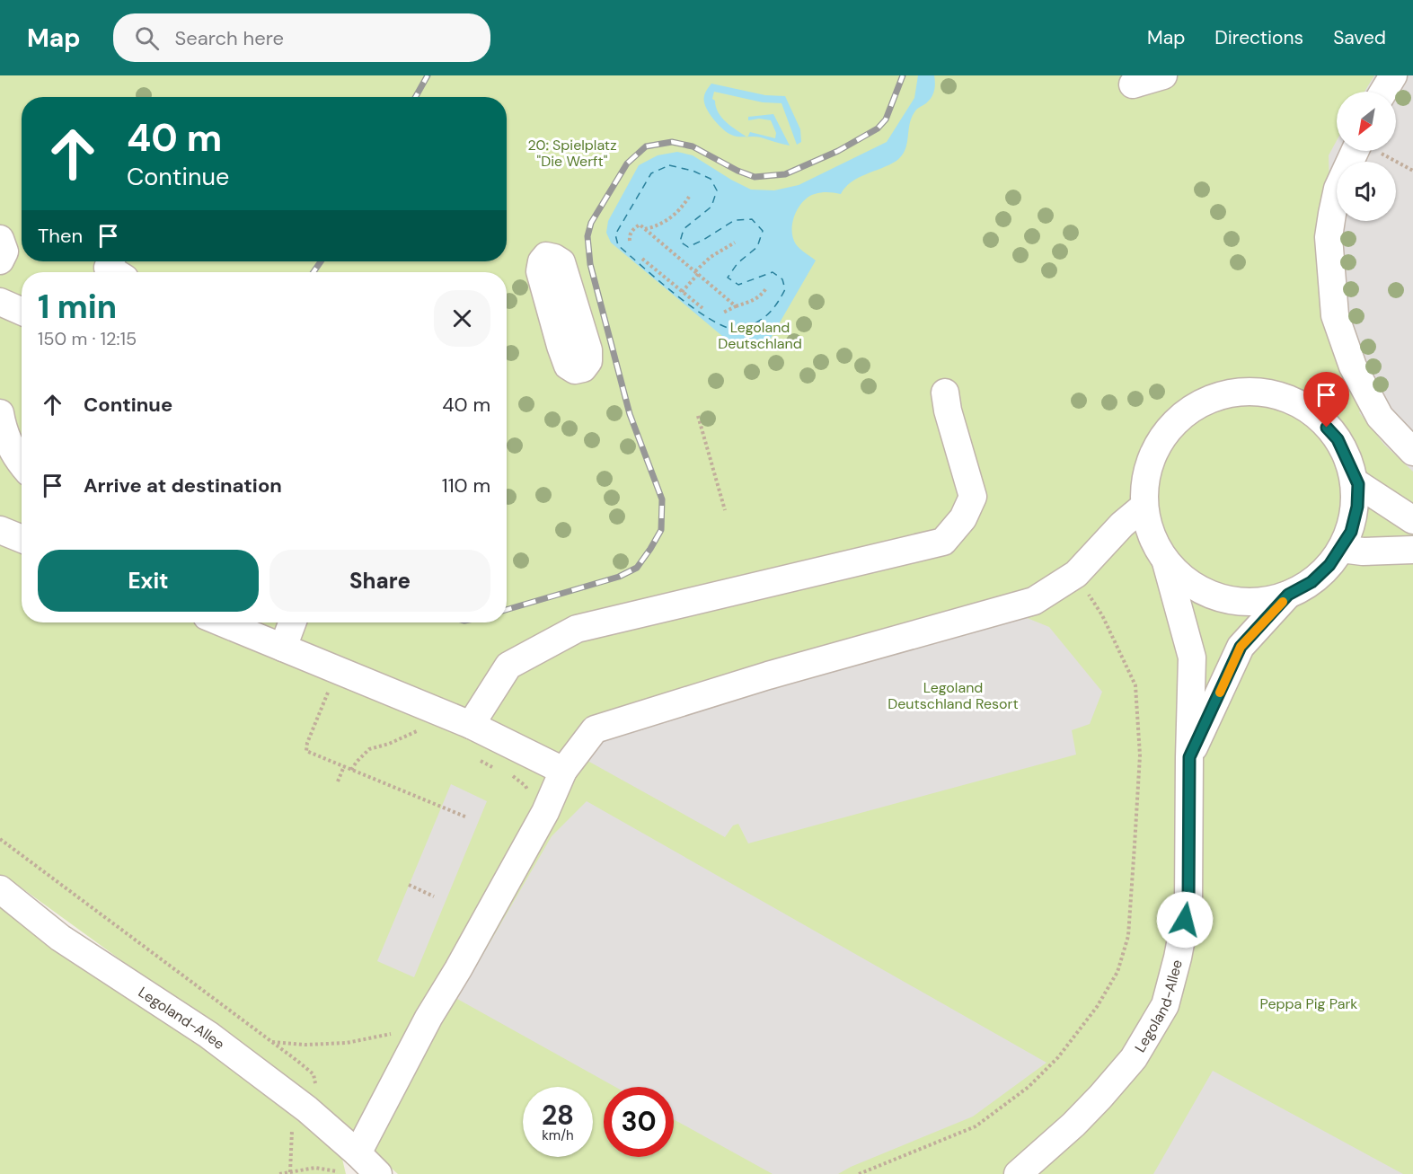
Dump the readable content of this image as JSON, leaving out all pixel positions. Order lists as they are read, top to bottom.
{
  "streets": {
    "street": ["Legoland-Allee"]
  },
  "parks": [
    "20: Spielplatz \"Die Werft\"",
    "Legoland Deutschland",
    "Legoland Deutschland Resort",
    "Peppa Pig Park"
  ],
  "north": "bottom left",
  "page": {
    "header": "Map",
    "search": "Search here",
    "nav": ["Map", "Directions", "Saved"],
    "turn": ["40 m", "Continue"],
    "then": "Then",
    "heading": ["1 min", "150 m · 12:15"],
    "list": [
      {
        "name": "Continue",
        "value": "40 m"
      },
      {
        "name": "Arrive at destination",
        "value": "110 m"
      }
    ],
    "buttons": ["Exit", "Share"],
    "speed": "28 km/h",
    "limit": "30"
  }
}
